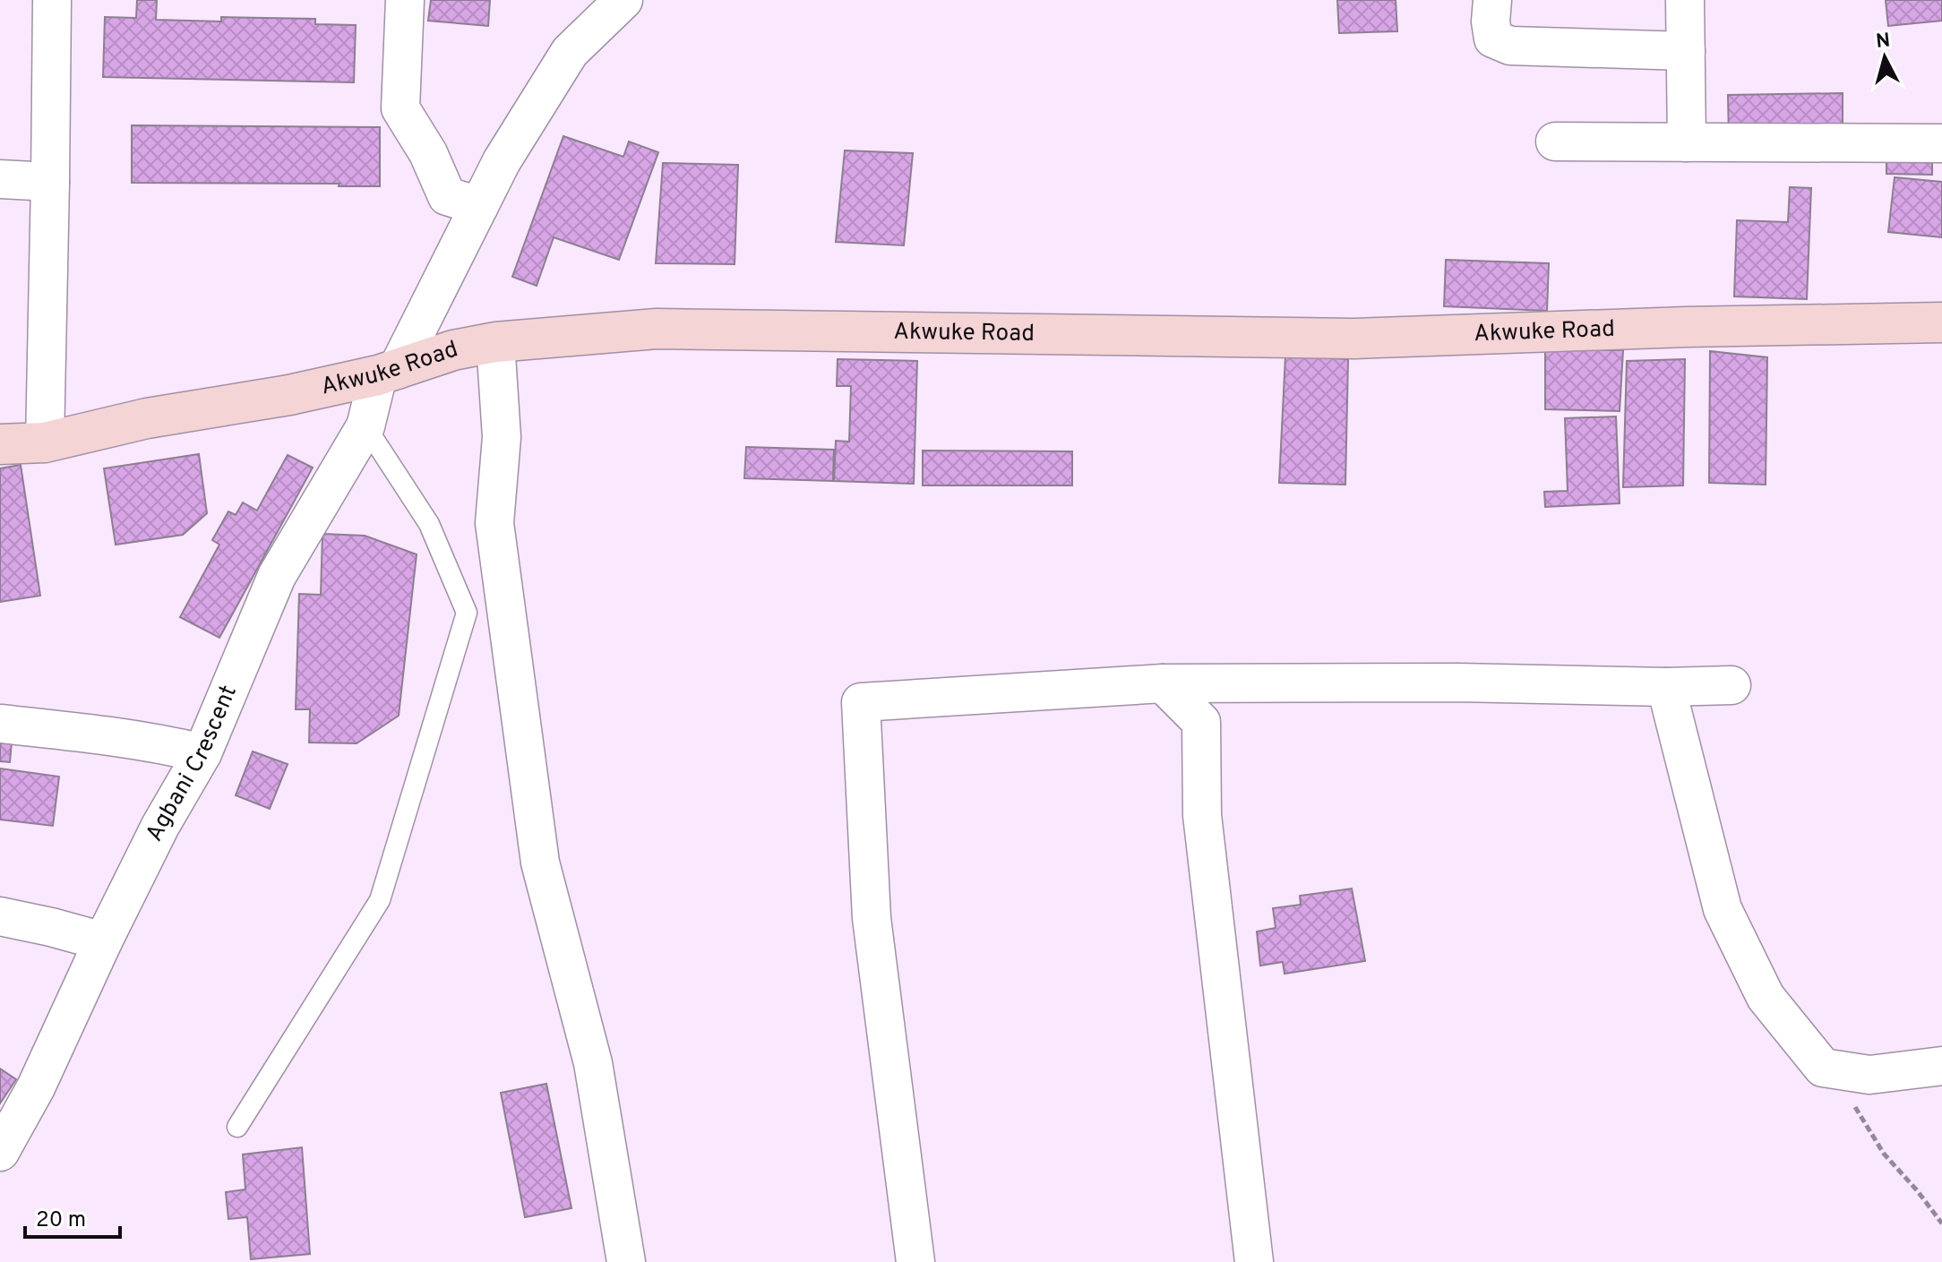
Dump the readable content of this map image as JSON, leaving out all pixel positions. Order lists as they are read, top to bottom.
{
  "streets": {
    "main road": ["Akwuke Road"],
    "street": ["Agbani Crescent"]
  },
  "crossings": [
    ["Akwuke Road", "Agbani Crescent"]
  ],
  "scale_bar": "20 m",
  "north": "top"
}
